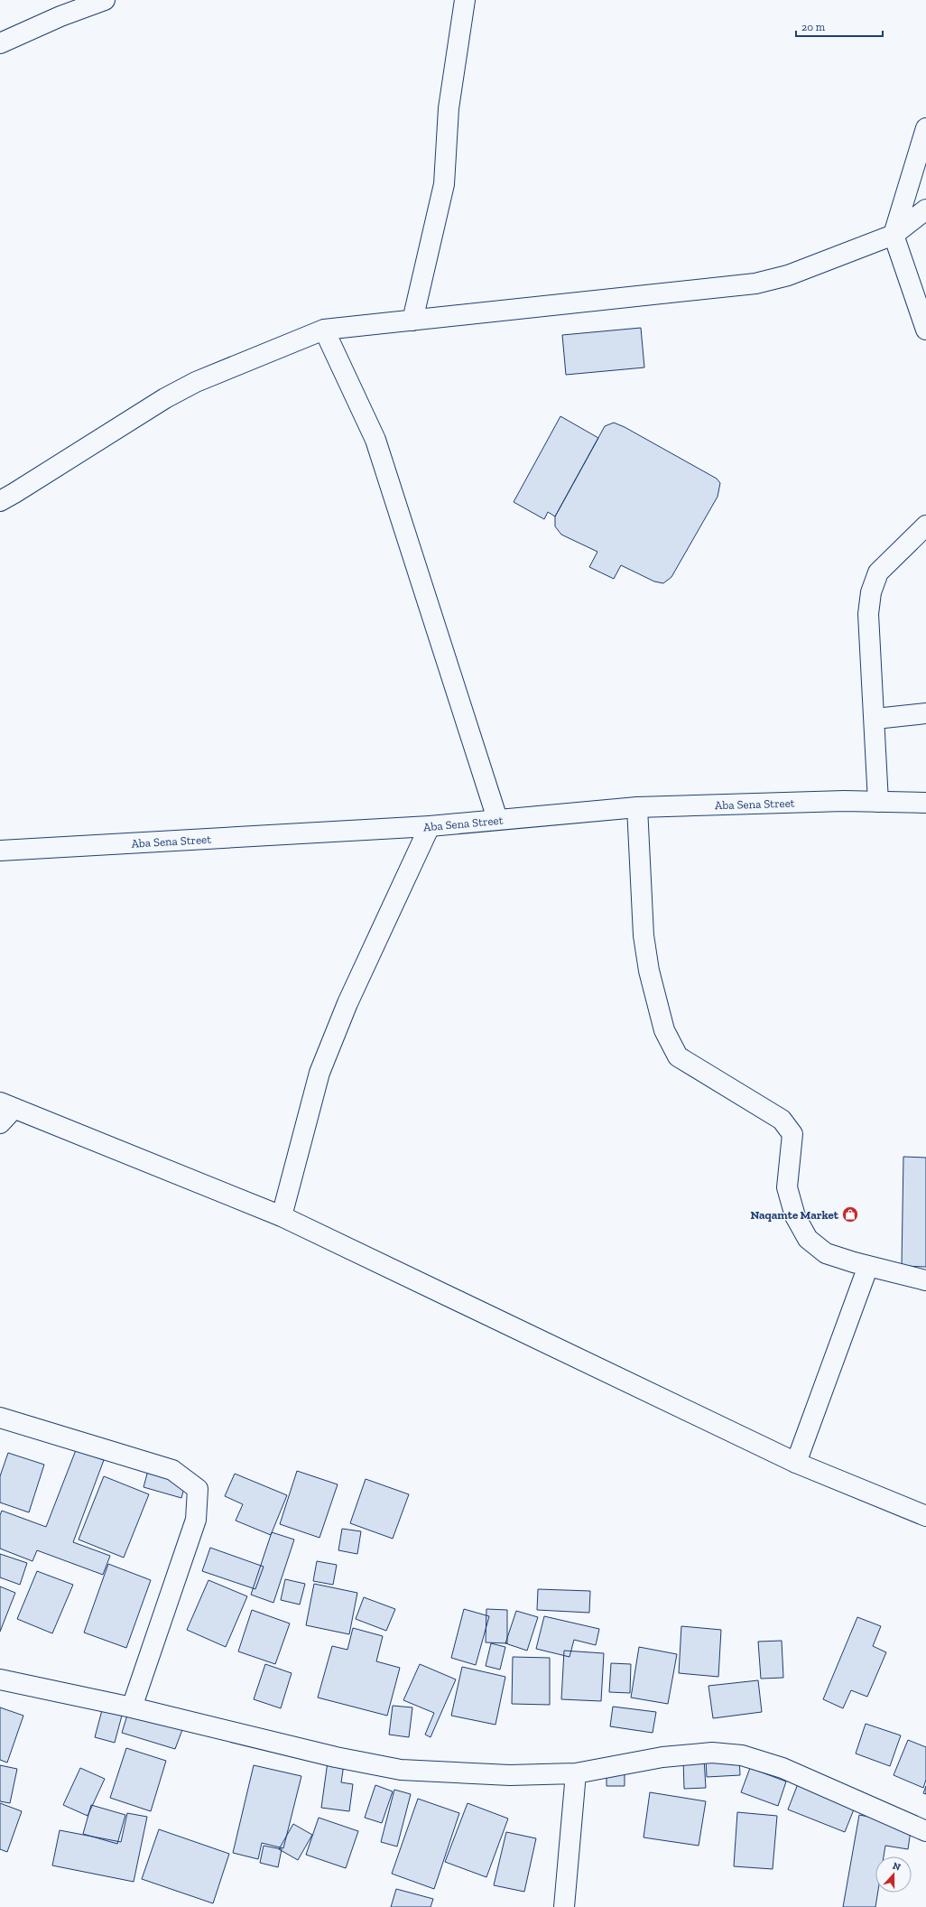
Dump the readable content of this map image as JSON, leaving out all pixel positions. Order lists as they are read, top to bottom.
{
  "streets": {
    "street": ["Aba Sena Street"]
  },
  "places": {
    "shop": ["Naqamte Market"]
  },
  "scale_bar": "20 m",
  "north": "top"
}
